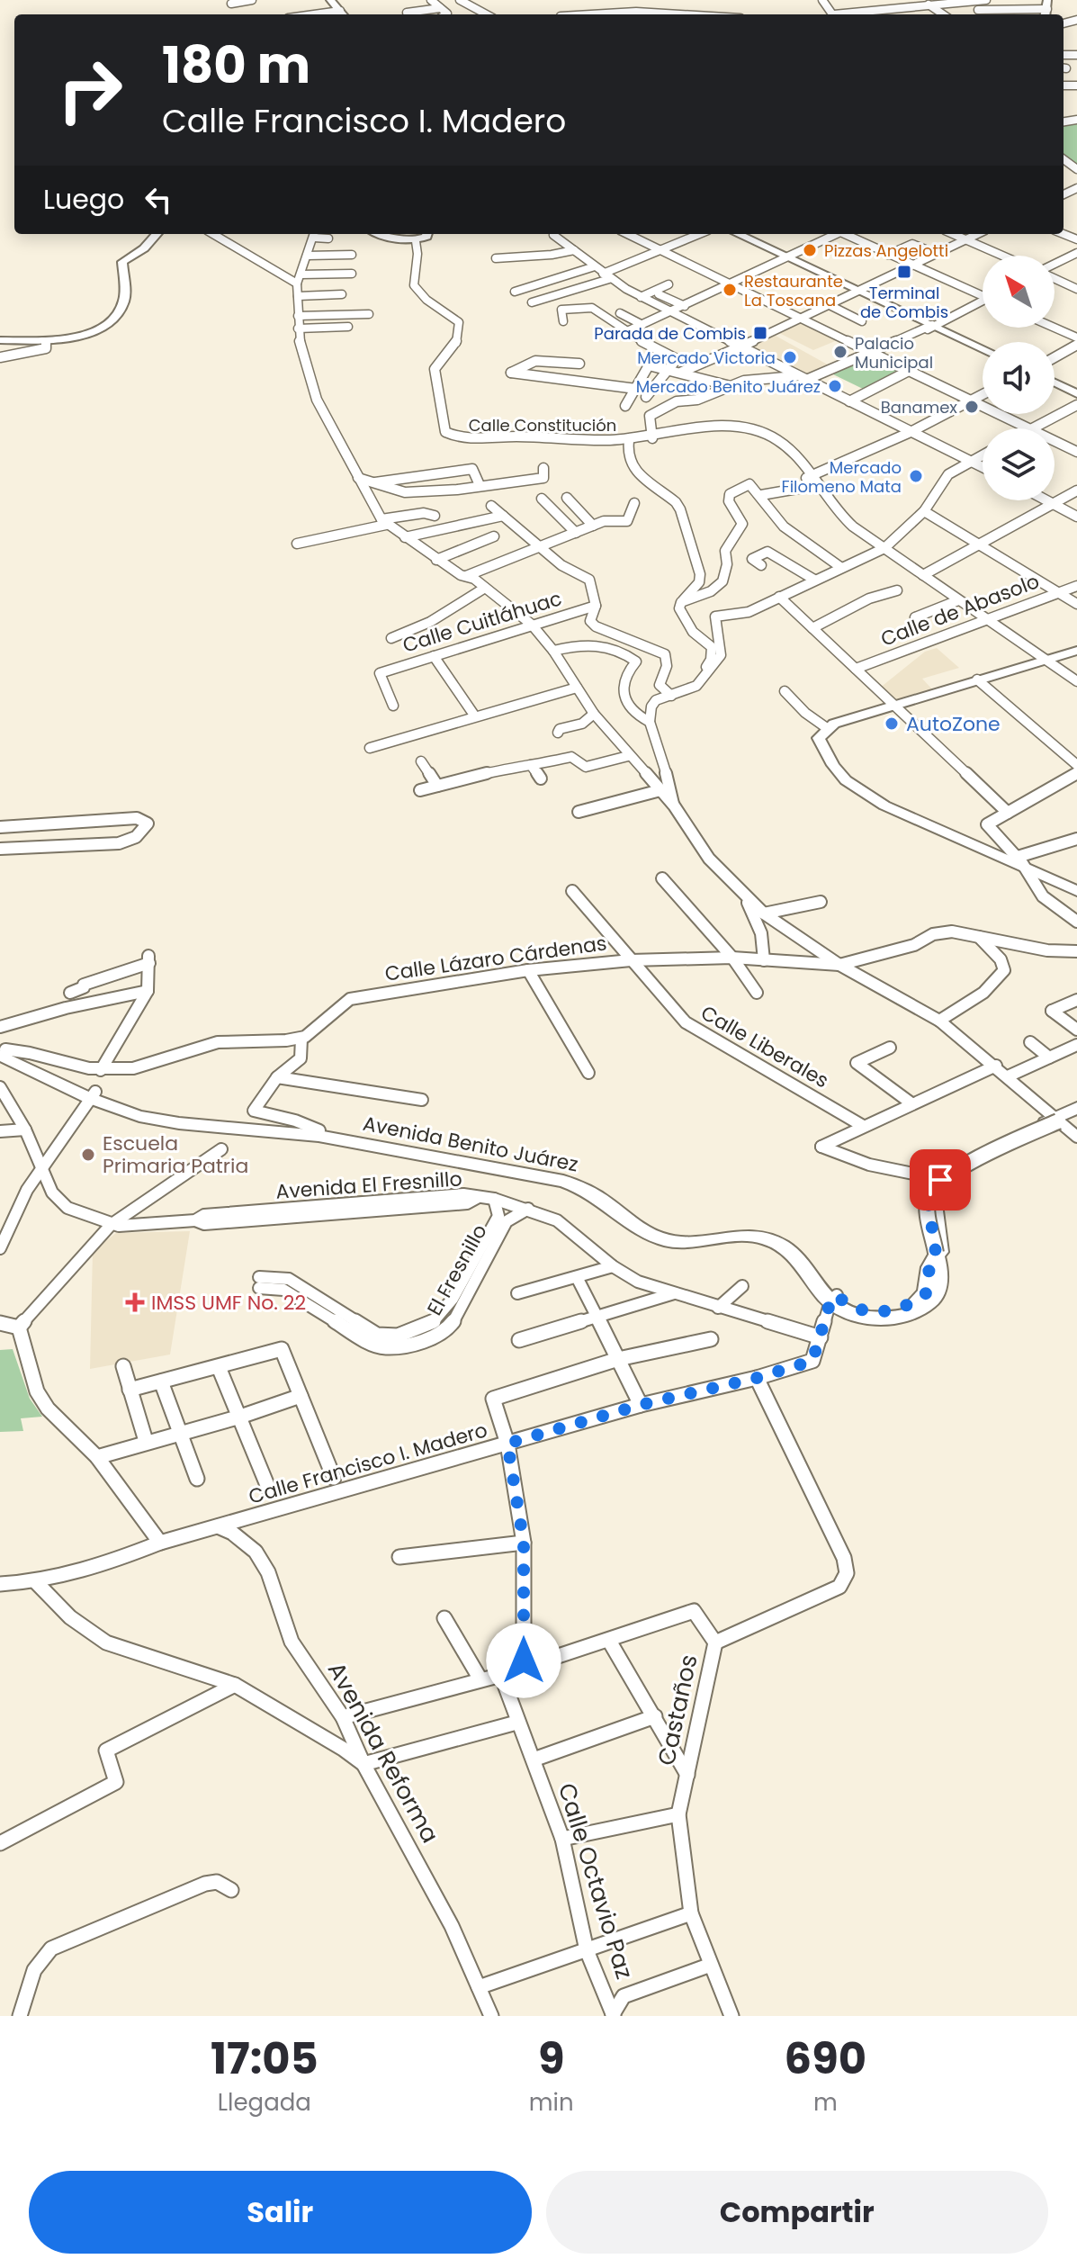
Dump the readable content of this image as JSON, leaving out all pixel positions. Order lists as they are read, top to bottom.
{
  "streets": {
    "main road": ["Avenida Benito Juárez"],
    "street": [
      "Calle Constitución",
      "Calle de Abasolo",
      "Calle Cuitláhuac",
      "Calle Lázaro Cárdenas",
      "Calle Liberales",
      "Avenida El Fresnillo",
      "El Fresnillo",
      "Calle Francisco I. Madero",
      "Castaños",
      "Avenida Reforma",
      "Calle Octavio Paz"
    ]
  },
  "crossings": [
    ["Calle Lázaro Cárdenas", "Calle Liberales"],
    ["Avenida Benito Juárez", "Calle Francisco I. Madero"],
    ["Avenida El Fresnillo", "El Fresnillo"],
    ["Avenida El Fresnillo", "Calle Francisco I. Madero"],
    ["Calle Francisco I. Madero", "Castaños"],
    ["Calle Francisco I. Madero", "Avenida Reforma"]
  ],
  "places": {
    "other": [
      "Pizzas Angelotti",
      "Restaurante La Toscana",
      "Palacio Municipal",
      "Mercado Victoria",
      "Mercado Benito Juárez",
      "Banamex",
      "Mercado Filomeno Mata",
      "AutoZone",
      "Escuela Primaria Patria"
    ],
    "transit": ["Terminal de Combis", "Parada de Combis"],
    "health": ["IMSS UMF No. 22"]
  },
  "north": "top left",
  "page": {
    "turn": ["180 m", "Calle Francisco I. Madero"],
    "then": "Luego",
    "eta": [
      "17:05",
      "Llegada",
      "9",
      "min",
      "690",
      "m"
    ],
    "buttons": ["Salir", "Compartir"]
  }
}
